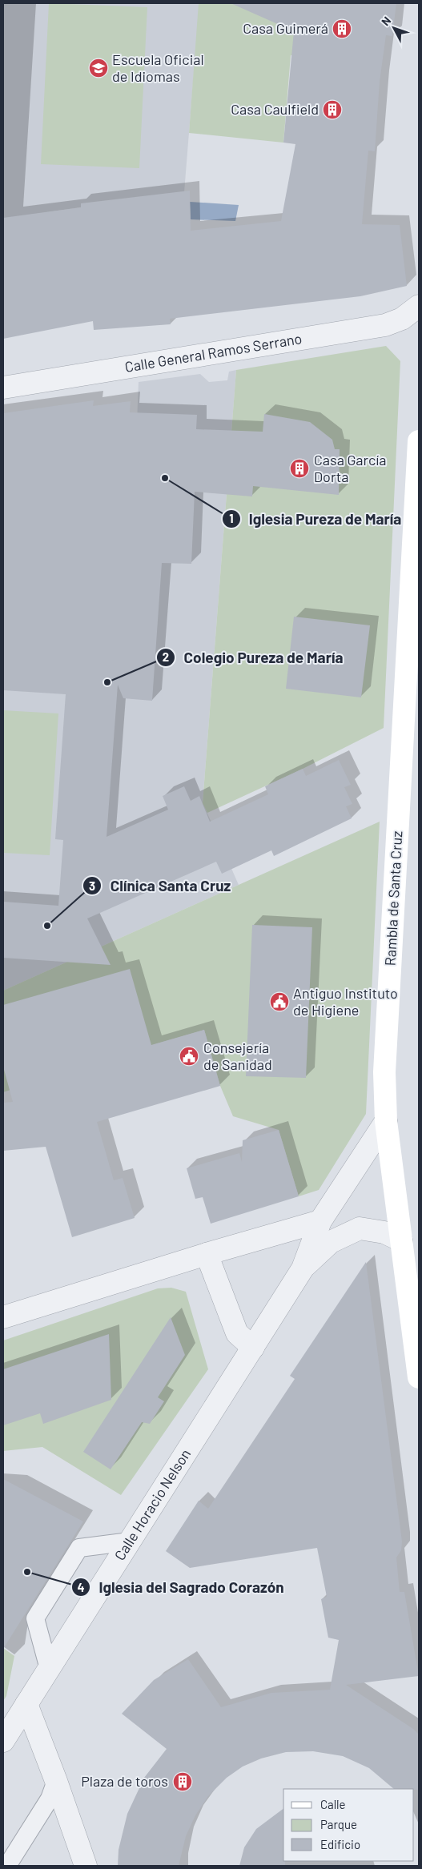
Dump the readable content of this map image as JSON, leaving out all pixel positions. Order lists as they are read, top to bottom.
{
  "streets": {
    "main road": ["Rambla de Santa Cruz"],
    "street": ["Calle General Ramos Serrano", "Calle Horacio Nelson"]
  },
  "places": {
    "building": [
      "Casa Guimerá",
      "Casa Caulfield",
      "Casa García Dorta",
      "Plaza de toros"
    ],
    "school or university": ["Escuela Oficial de Idiomas"],
    "other": [
      "Iglesia Pureza de María",
      "Colegio Pureza de María",
      "Clínica Santa Cruz",
      "Iglesia del Sagrado Corazón"
    ],
    "public building": ["Antiguo Instituto de Higiene", "Consejería de Sanidad"]
  },
  "legend": ["Calle", "Parque", "Edificio"],
  "north": "top left"
}
